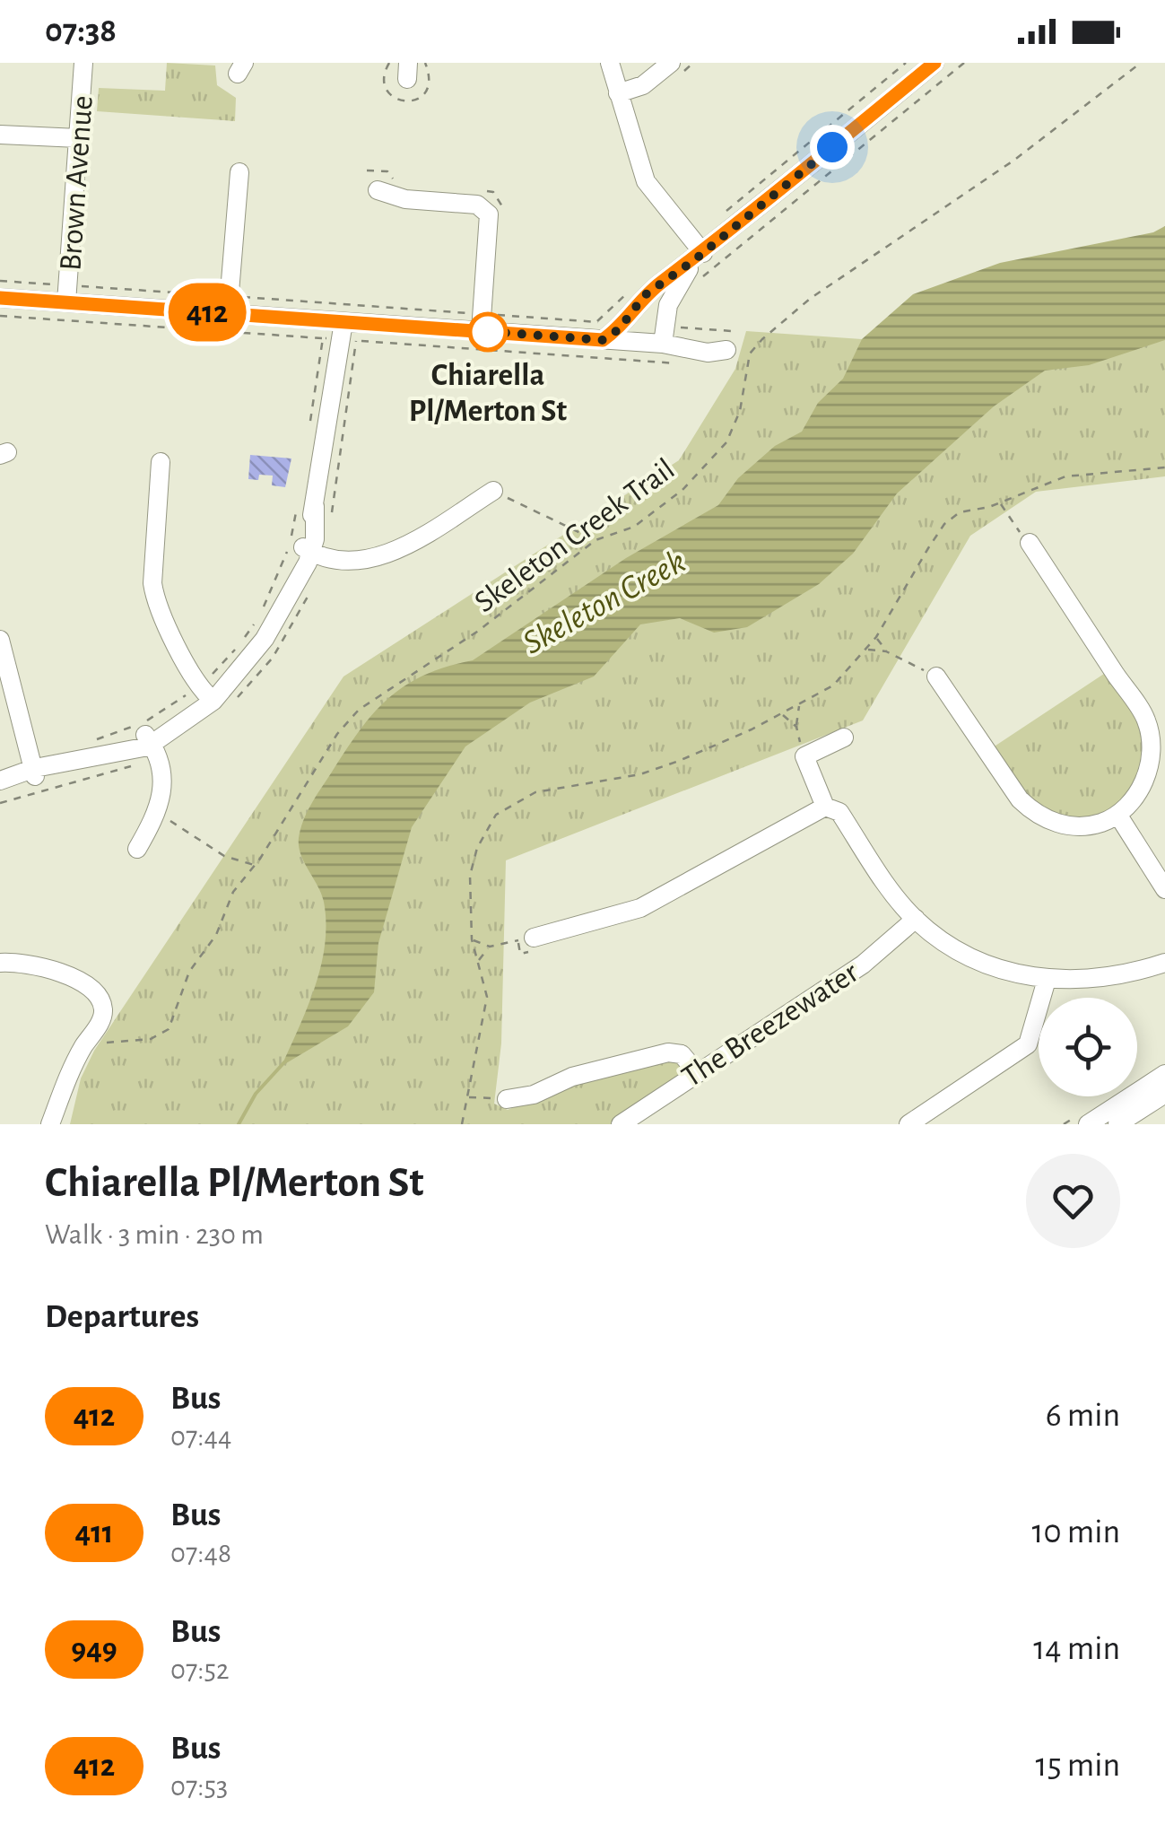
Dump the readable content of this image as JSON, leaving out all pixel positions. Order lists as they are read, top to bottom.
{
  "streets": {
    "street": ["Brown Avenue", "The Breezewater"],
    "path": ["Skeleton Creek Trail"]
  },
  "water": ["Skeleton Creek"],
  "places": ["Chiarella Pl/Merton St"],
  "lines": ["bus line 412"],
  "page": {
    "status": "07:38",
    "on_map": "412",
    "heading": [
      ["Chiarella Pl/Merton St", "Walk · 3 min · 230 m"],
      "Departures"
    ],
    "list": [
      {
        "mark": "412",
        "name": "Bus",
        "note": "07:44",
        "value": "6 min"
      },
      {
        "mark": "411",
        "name": "Bus",
        "note": "07:48",
        "value": "10 min"
      },
      {
        "mark": "949",
        "name": "Bus",
        "note": "07:52",
        "value": "14 min"
      },
      {
        "mark": "412",
        "name": "Bus",
        "note": "07:53",
        "value": "15 min"
      }
    ]
  }
}
